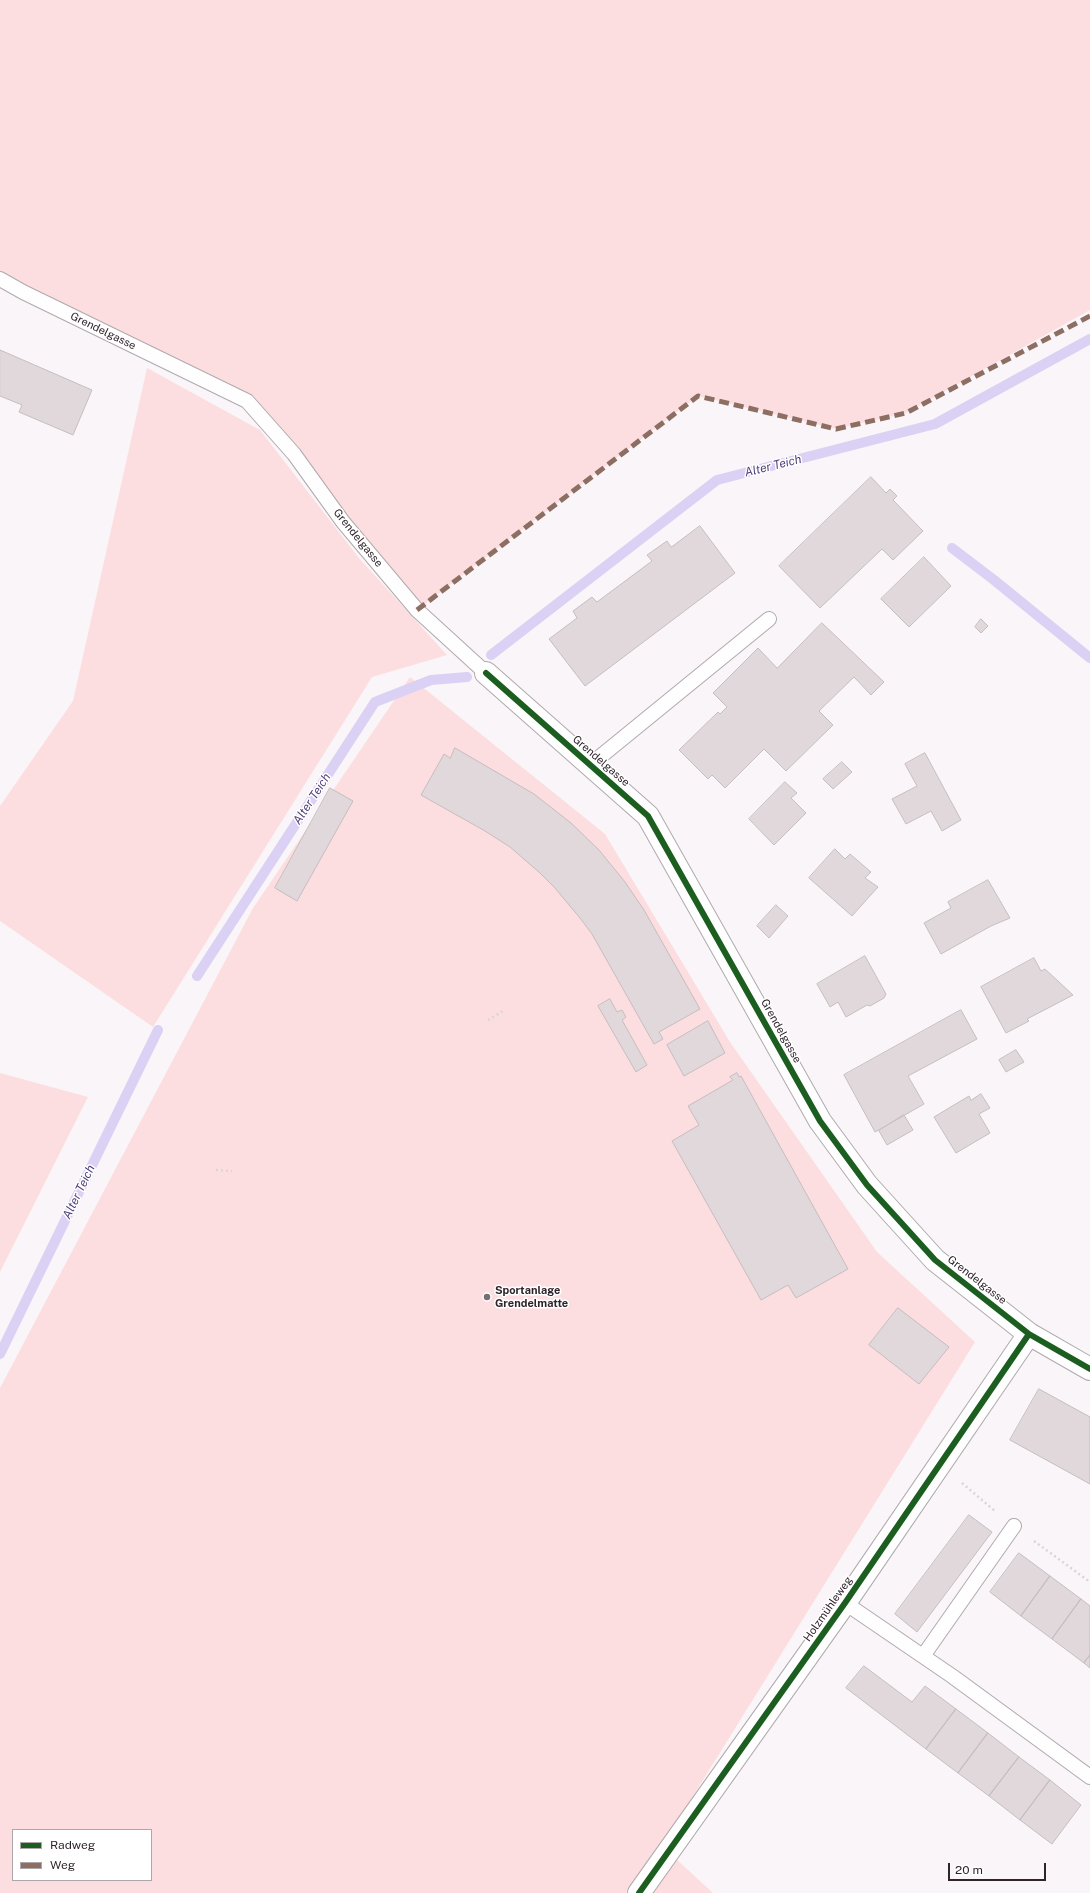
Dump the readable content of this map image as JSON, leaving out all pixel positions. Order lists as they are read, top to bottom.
{
  "streets": {
    "street": ["Grendelgasse", "Holzmühleweg"]
  },
  "crossings": [
    ["Grendelgasse", "Holzmühleweg"]
  ],
  "water": ["Alter Teich"],
  "places": ["Sportanlage Grendelmatte"],
  "legend": ["Radweg", "Weg"],
  "scale_bar": "20 m"
}
